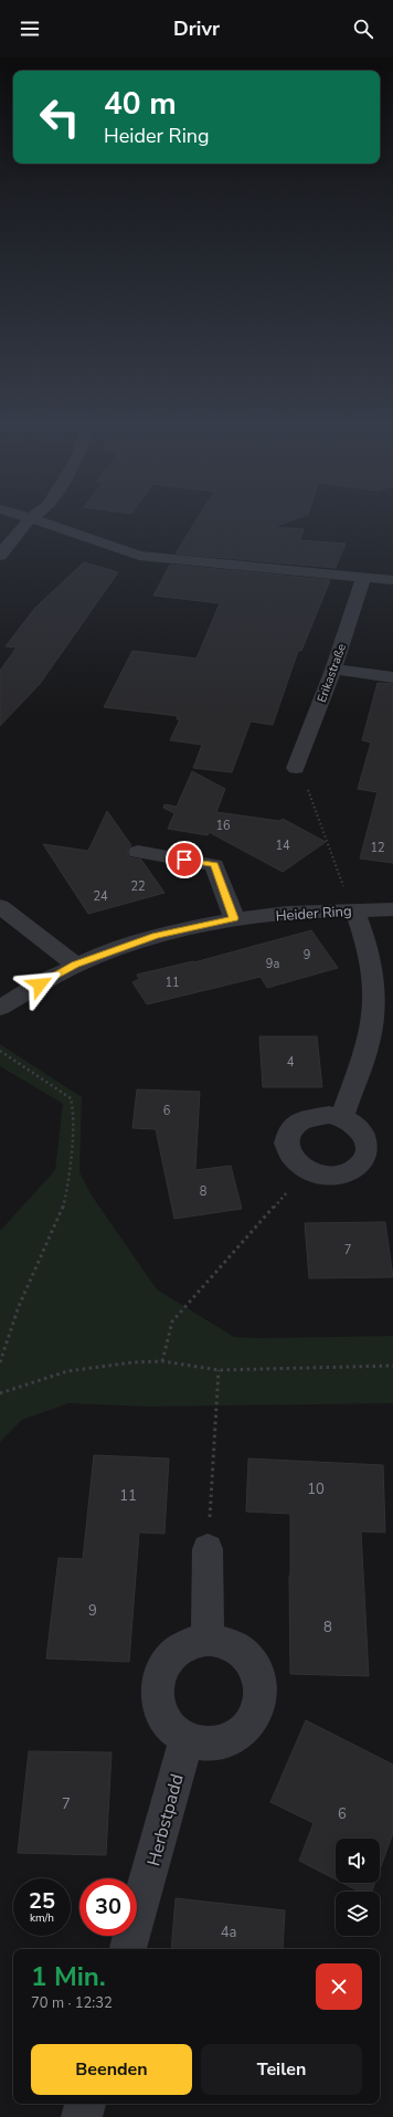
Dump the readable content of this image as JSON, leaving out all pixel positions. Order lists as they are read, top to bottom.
{
  "streets": {
    "street": ["Erikastraße", "Heider Ring", "Herbstpadd"]
  },
  "house_numbers": [
    "16",
    "14",
    "12",
    "22",
    "24",
    "9",
    "9a",
    "11",
    "4",
    "6",
    "8",
    "7",
    "10",
    "11",
    "9",
    "8",
    "7",
    "6",
    "4a"
  ],
  "page": {
    "header": "Drivr",
    "turn": ["40 m", "Heider Ring"],
    "speed": "25 km/h",
    "limit": "30",
    "heading": ["1 Min.", "70 m · 12:32"],
    "buttons": ["Beenden", "Teilen"]
  }
}
